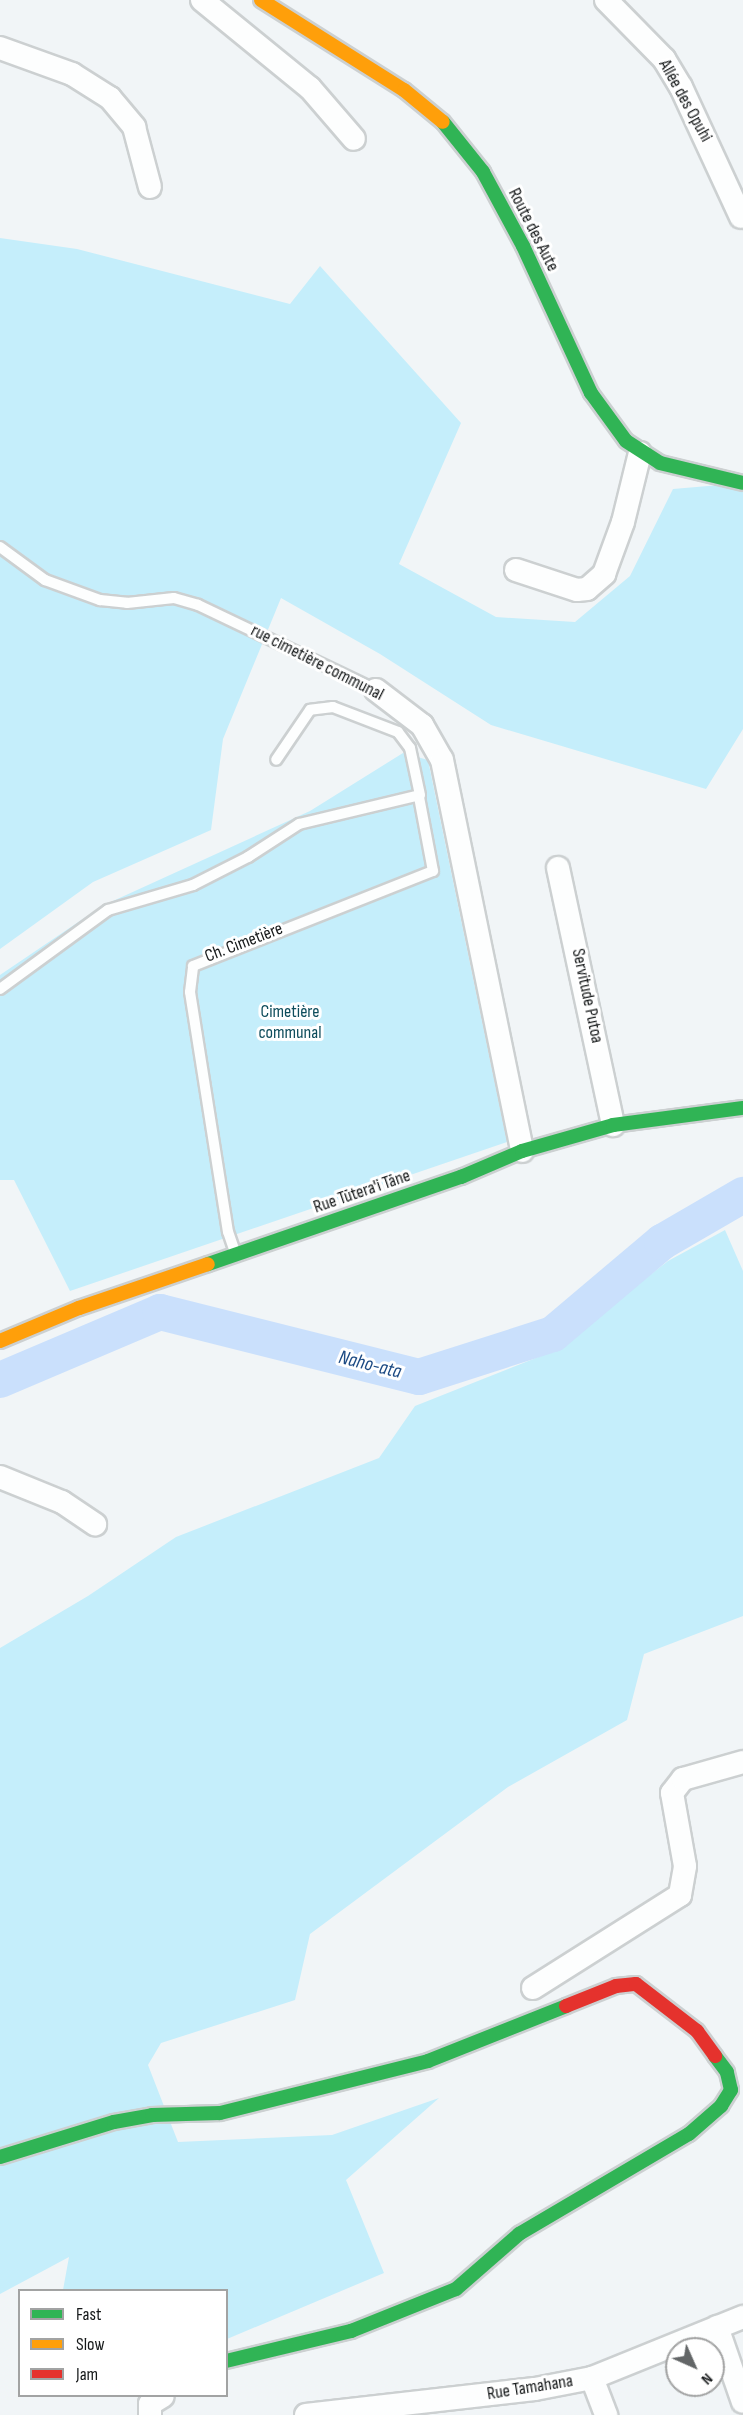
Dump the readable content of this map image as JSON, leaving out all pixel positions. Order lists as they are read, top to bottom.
{
  "streets": {
    "street": [
      "Allée des Opuhi",
      "Route des Aute",
      "rue cimetière communal",
      "Servitude Putoa",
      "Rue Tūtera'i Tāne",
      "Rue Tamahana"
    ],
    "lane": ["Ch. Cimetière"]
  },
  "crossings": [
    ["rue cimetière communal", "Rue Tūtera'i Tāne"],
    ["Ch. Cimetière", "Rue Tūtera'i Tāne"],
    ["Servitude Putoa", "Rue Tūtera'i Tāne"]
  ],
  "water": ["Naho-ata"],
  "parks": ["Cimetière communal"],
  "legend": ["Fast", "Slow", "Jam"],
  "north": "bottom right"
}
